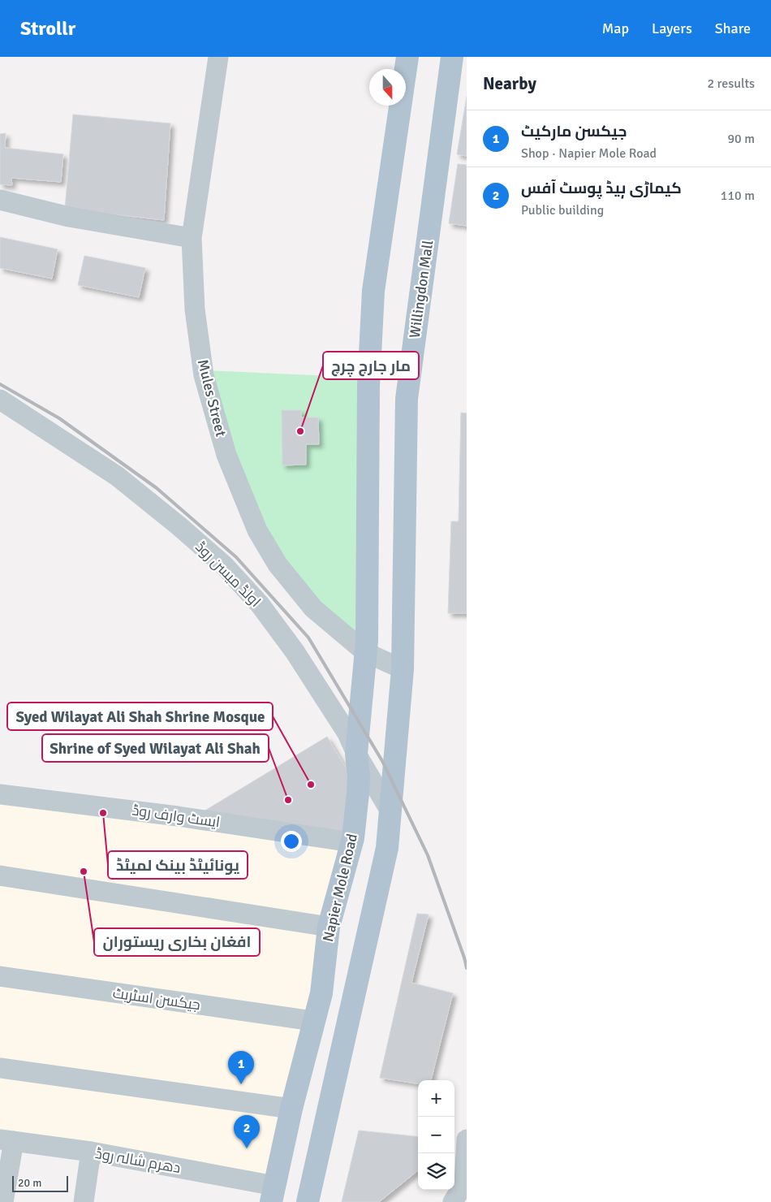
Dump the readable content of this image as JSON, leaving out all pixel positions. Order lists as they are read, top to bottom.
{
  "streets": {
    "main road": ["Willingdon Mall", "Napier Mole Road"],
    "street": [
      "Mules Street",
      "اولڈ میسن روڈ",
      "ایسٹ وارف روڈ",
      "جیکسن اسٹریٹ",
      "دھرم شالہ روڈ"
    ]
  },
  "crossings": [
    ["Willingdon Mall", "Mules Street"],
    ["Mules Street", "Napier Mole Road"],
    ["اولڈ میسن روڈ", "Napier Mole Road"],
    ["ایسٹ وارف روڈ", "Napier Mole Road"],
    ["Napier Mole Road", "جیکسن اسٹریٹ"],
    ["Napier Mole Road", "دھرم شالہ روڈ"]
  ],
  "places": [
    "مار جارج چرچ",
    "Syed Wilayat Ali Shah Shrine Mosque",
    "Shrine of Syed Wilayat Ali Shah",
    "یونائیٹڈ بینک لمیٹڈ",
    "افغان بخاری ریستوران"
  ],
  "scale_bar": "20 m",
  "north": "bottom",
  "page": {
    "header": "Strollr",
    "nav": ["Map", "Layers", "Share"],
    "heading": ["Nearby", "2 results"],
    "list": [
      {
        "mark": "1",
        "name": "جیکسن مارکیٹ",
        "note": "Shop · Napier Mole Road",
        "value": "90 m"
      },
      {
        "mark": "2",
        "name": "کیماڑی ہیڈ پوسٹ آفس",
        "note": "Public building",
        "value": "110 m"
      }
    ],
    "pins": ["1", "2"],
    "map_buttons": ["+", "−"],
    "scale": "20 m"
  }
}
